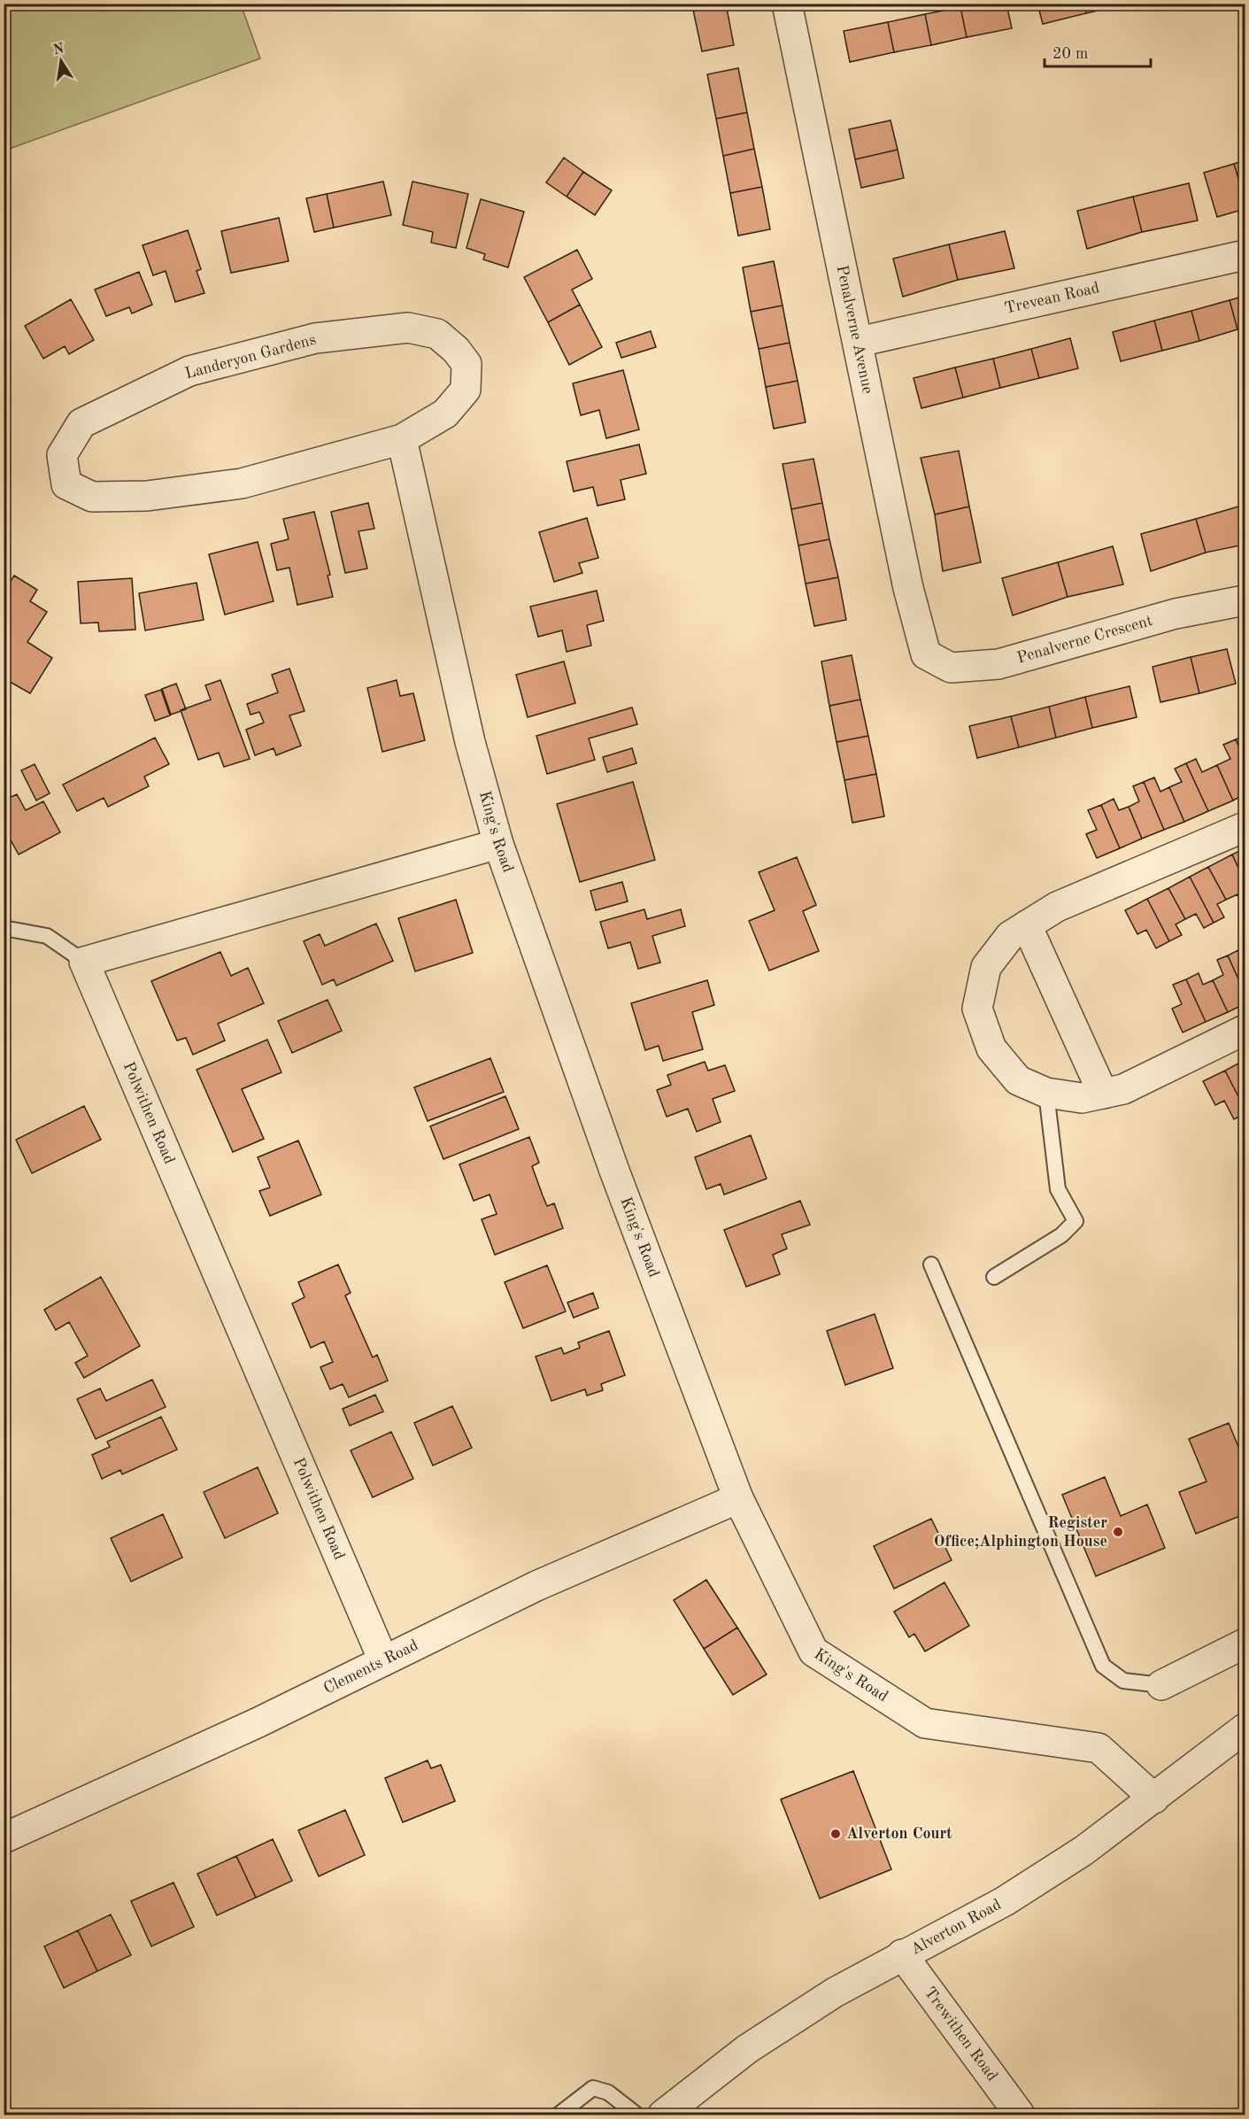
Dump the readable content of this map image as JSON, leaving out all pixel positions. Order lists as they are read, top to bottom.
{
  "streets": {
    "street": [
      "Trevean Road",
      "Penalverne Avenue",
      "Landeryon Gardens",
      "Penalverne Crescent",
      "King's Road",
      "Polwithen Road",
      "Clements Road",
      "Alverton Road",
      "Trewithen Road"
    ]
  },
  "crossings": [
    ["Trevean Road", "Penalverne Avenue"],
    ["Penalverne Avenue", "Penalverne Crescent"],
    ["Landeryon Gardens", "King's Road"],
    ["King's Road", "Clements Road"],
    ["King's Road", "Alverton Road"],
    ["Polwithen Road", "Clements Road"],
    ["Alverton Road", "Trewithen Road"]
  ],
  "places": ["Register Office;Alphington House", "Alverton Court"],
  "scale_bar": "20 m",
  "north": "top"
}
